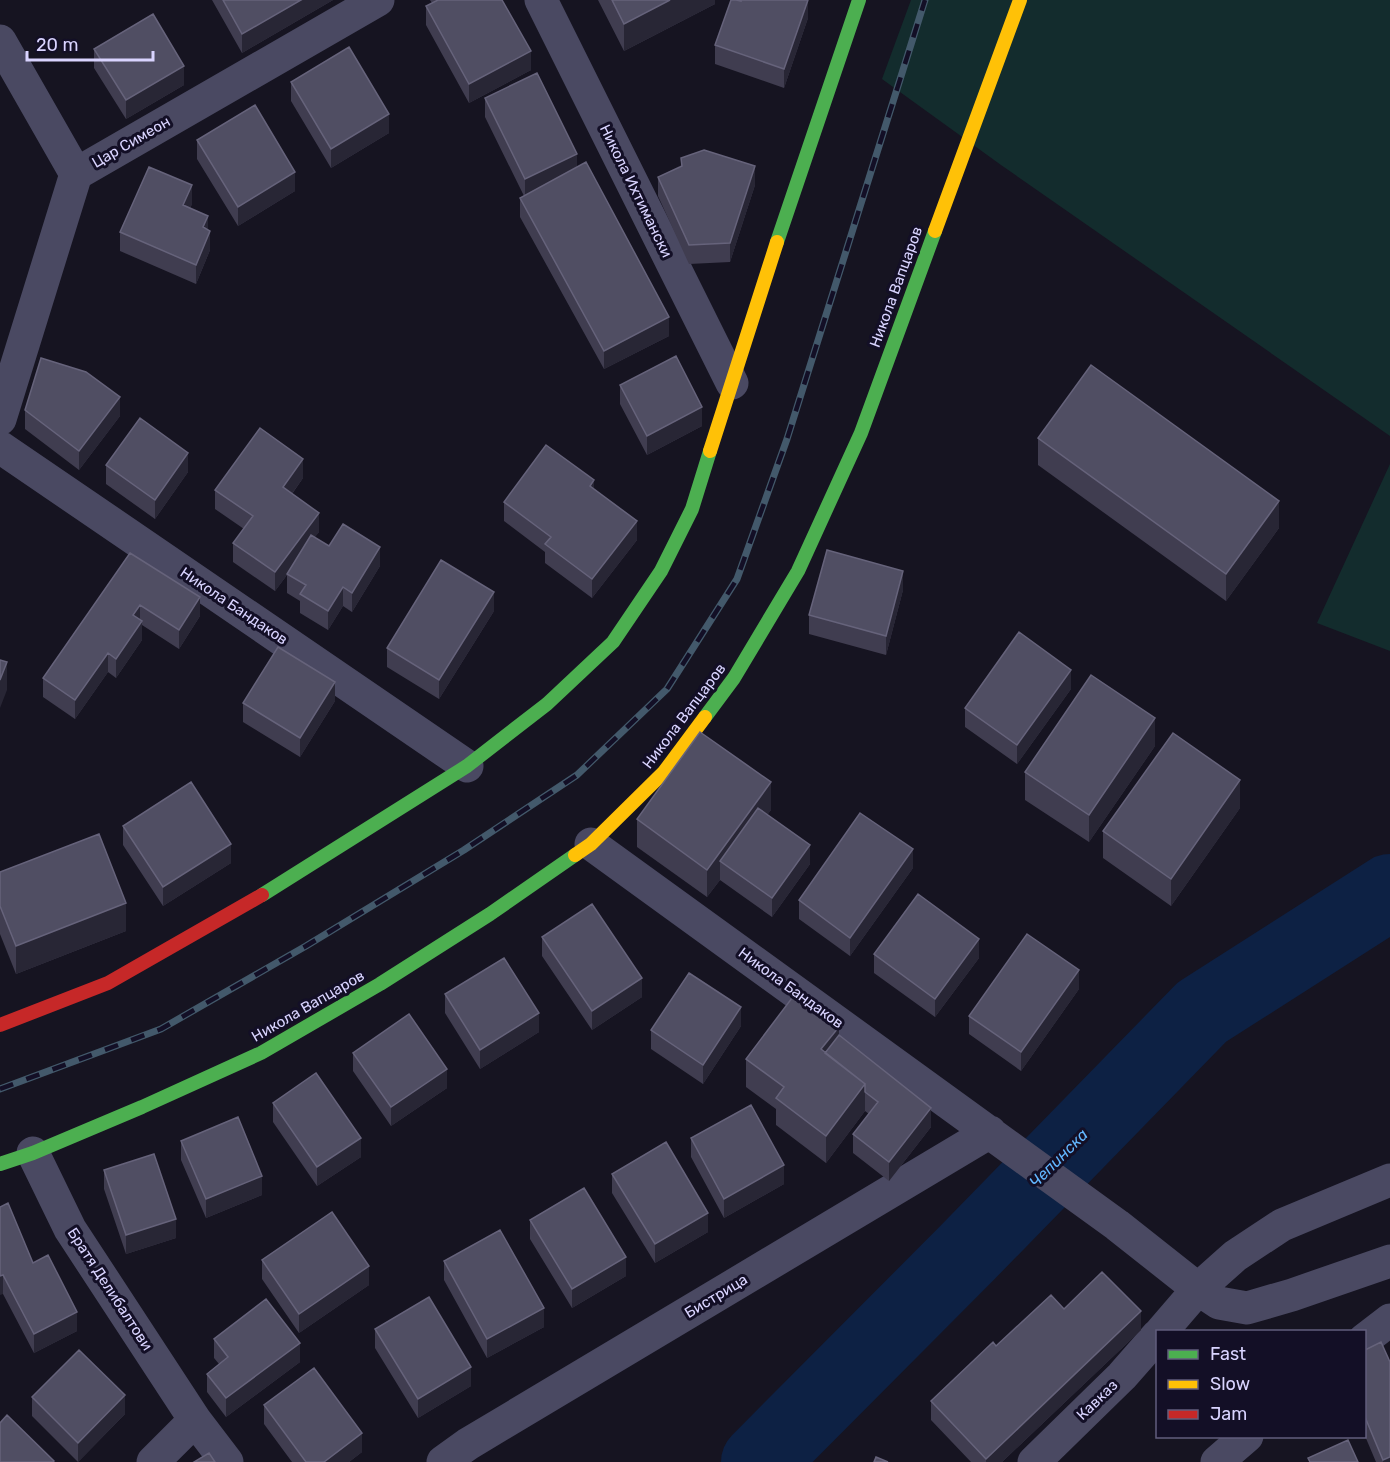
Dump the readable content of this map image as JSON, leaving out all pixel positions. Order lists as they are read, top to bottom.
{
  "streets": {
    "street": [
      "Цар Симеон",
      "Никола Ихтимански",
      "Никола Вапцаров",
      "Никола Бандаков",
      "Братя Делибалтови",
      "Бистрица",
      "Кавказ"
    ]
  },
  "crossings": [
    ["Никола Вапцаров", "Никола Бандаков"],
    ["Никола Вапцаров", "Братя Делибалтови"],
    ["Никола Бандаков", "Бистрица"]
  ],
  "water": ["Чепинска"],
  "legend": ["Fast", "Slow", "Jam"],
  "scale_bar": "20 m"
}
